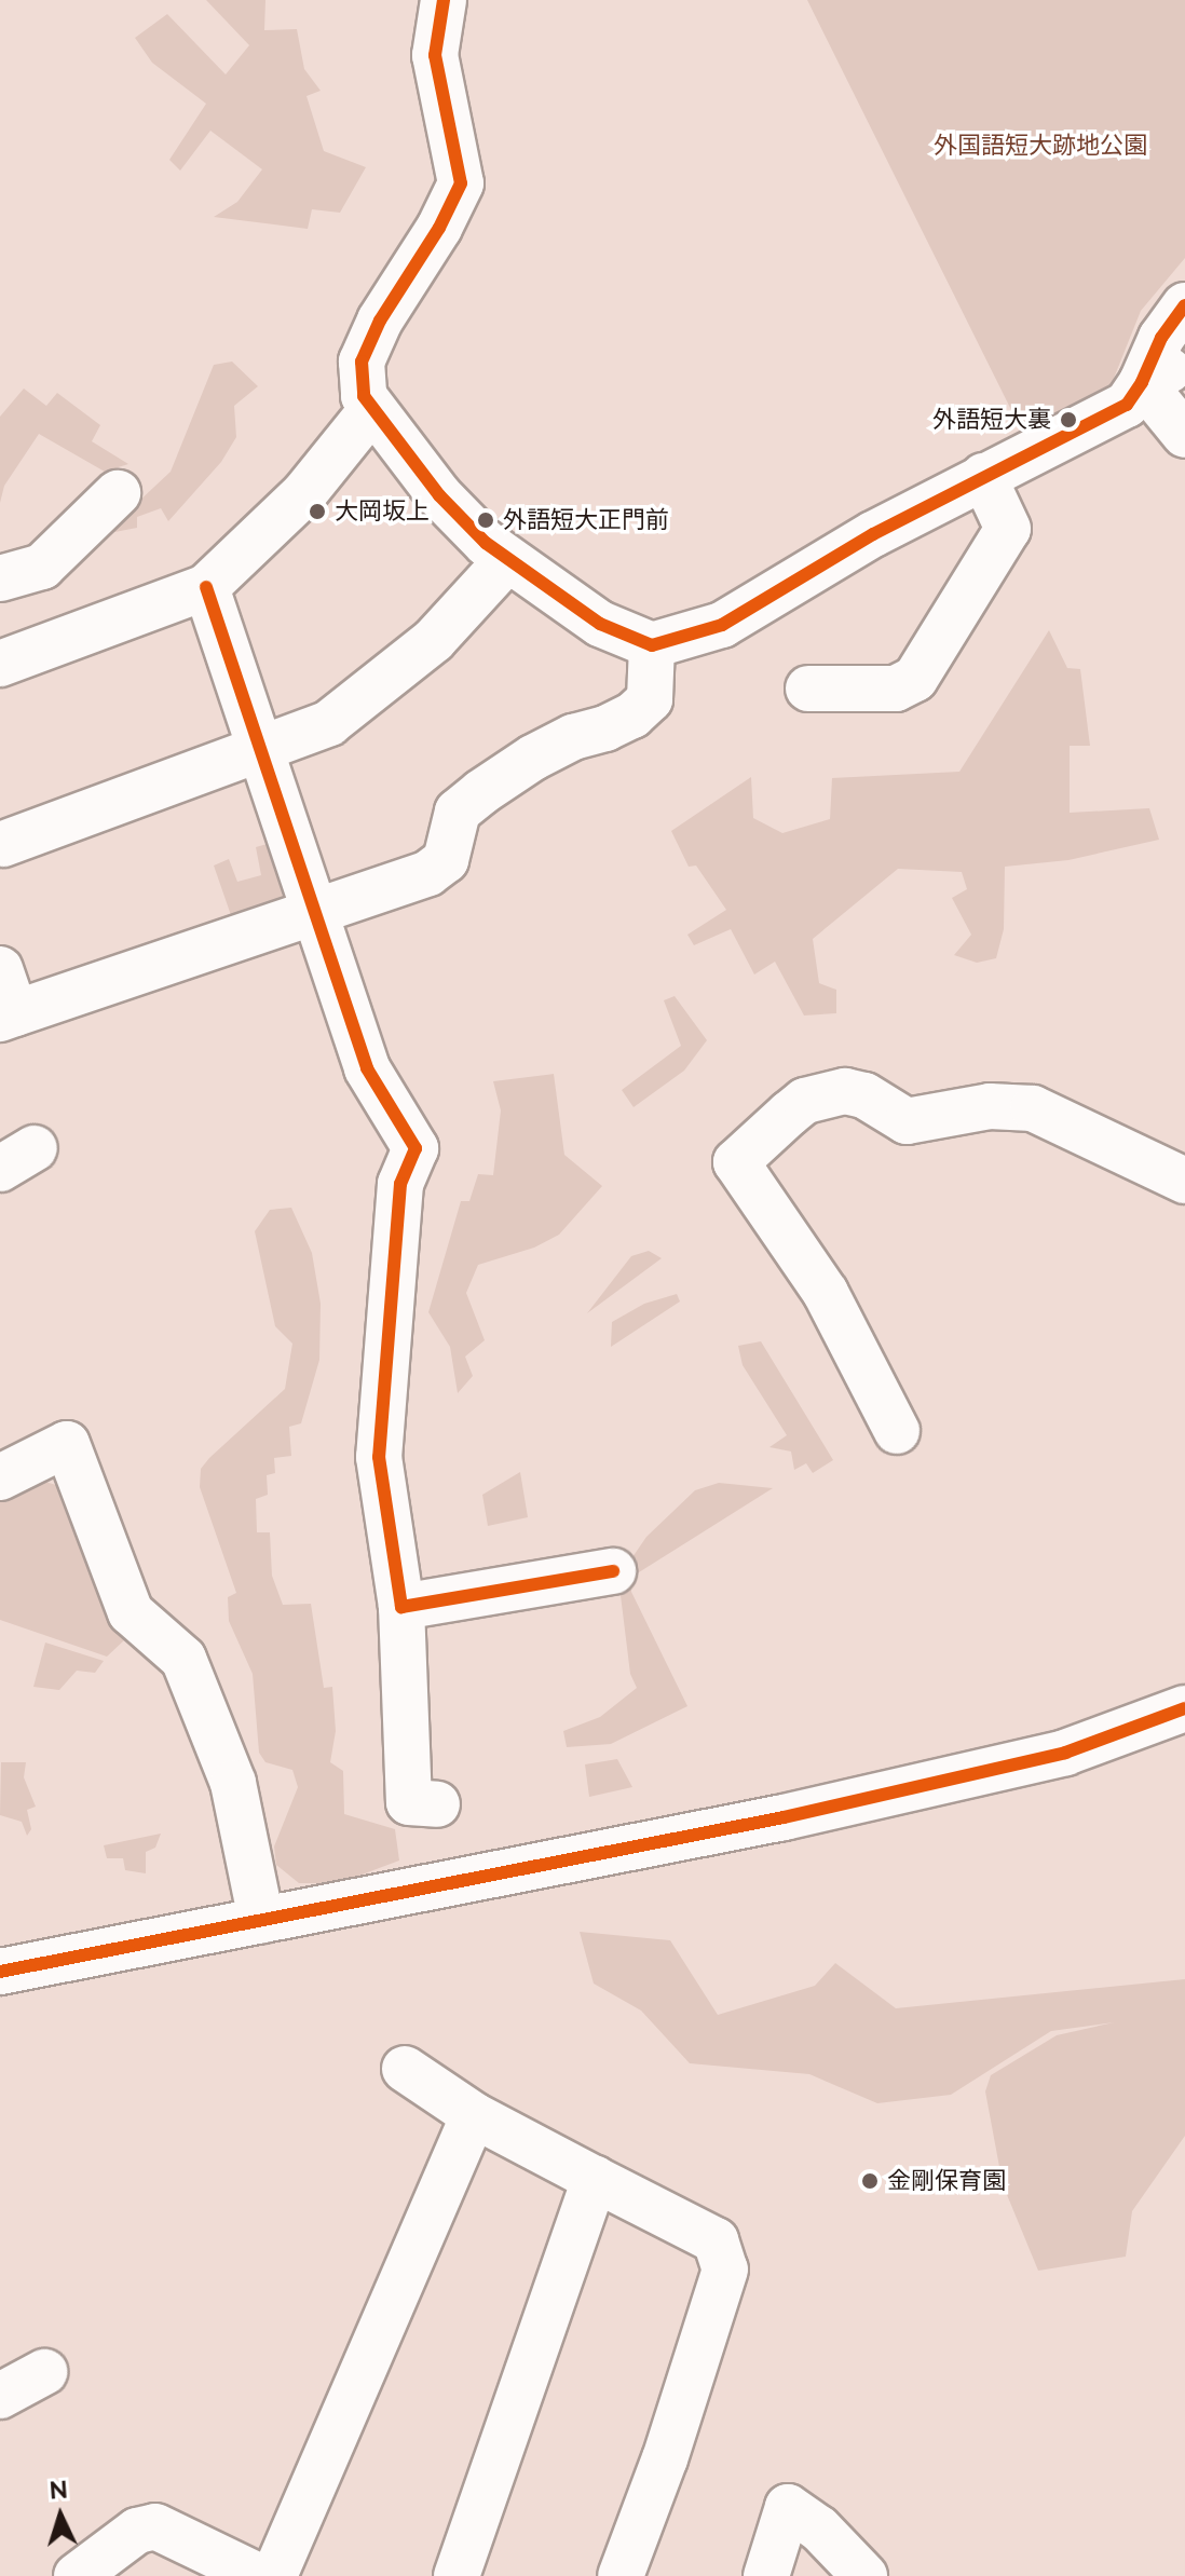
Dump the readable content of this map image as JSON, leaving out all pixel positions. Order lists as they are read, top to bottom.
{
  "parks": ["外国語短大跡地公園"],
  "places": [
    "外語短大裏",
    "大岡坂上",
    "外語短大正門前",
    "金剛保育園"
  ],
  "north": "top"
}
